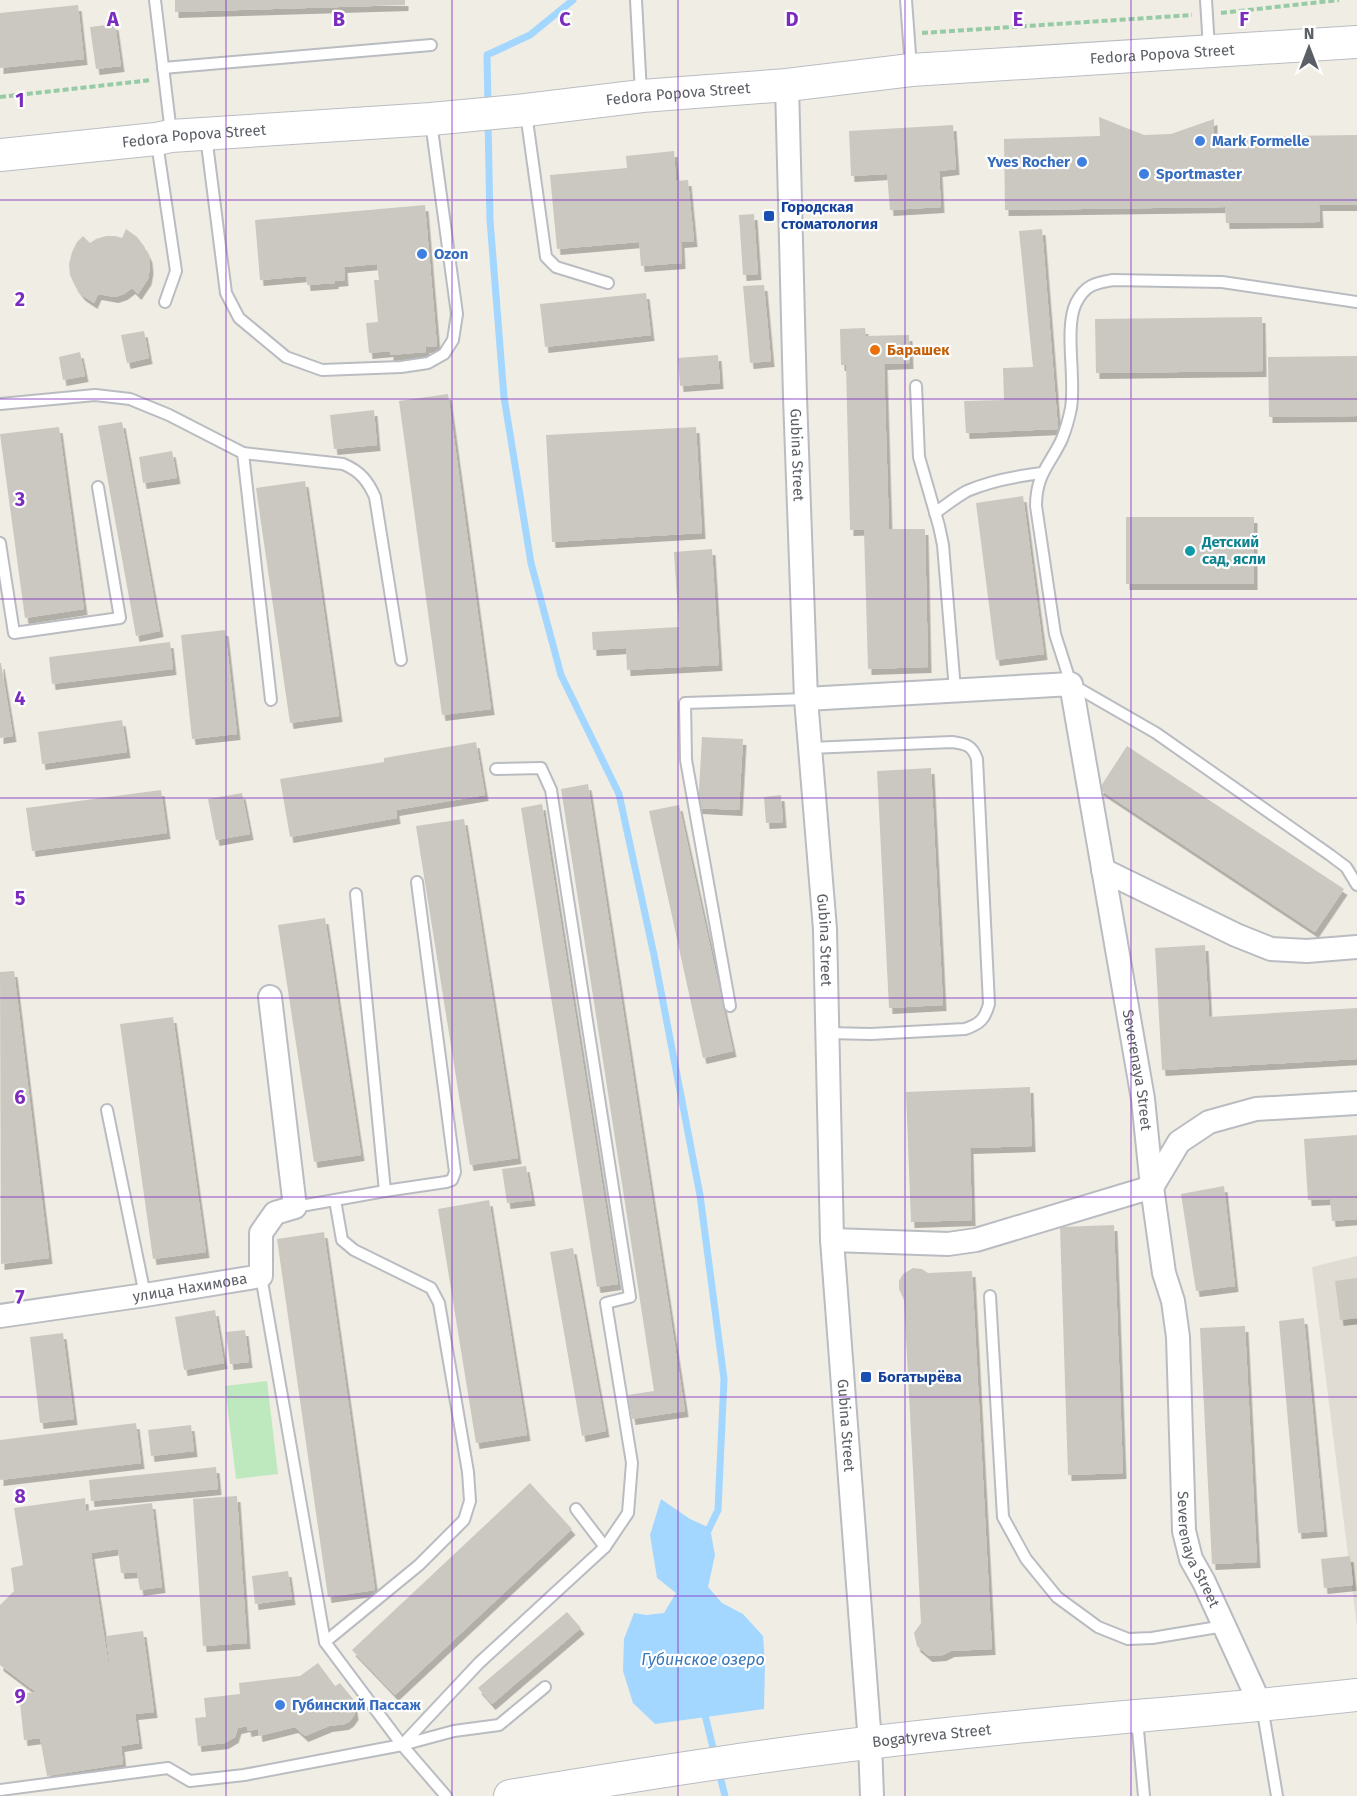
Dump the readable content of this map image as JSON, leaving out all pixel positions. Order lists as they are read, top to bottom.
{
  "streets": {
    "street": [
      "Fedora Popova Street",
      "Gubina Street",
      "Severenaya Street",
      "улица Нахимова",
      "Bogatyreva Street"
    ]
  },
  "crossings": [
    ["Fedora Popova Street", "Gubina Street"],
    ["Gubina Street", "Bogatyreva Street"],
    ["Severenaya Street", "Bogatyreva Street"]
  ],
  "water": ["Губинское озеро"],
  "places": {
    "other": [
      "Mark Formelle",
      "Yves Rocher",
      "Sportmaster",
      "Ozon",
      "Барашек",
      "Детский сад, ясли",
      "Губинский Пассаж"
    ],
    "transit": ["Городская стоматология", "Богатырёва"]
  },
  "north": "top",
  "grid": {
    "columns": [
      "A",
      "B",
      "C",
      "D",
      "E",
      "F"
    ],
    "rows": [
      "1",
      "2",
      "3",
      "4",
      "5",
      "6",
      "7",
      "8",
      "9"
    ]
  }
}
